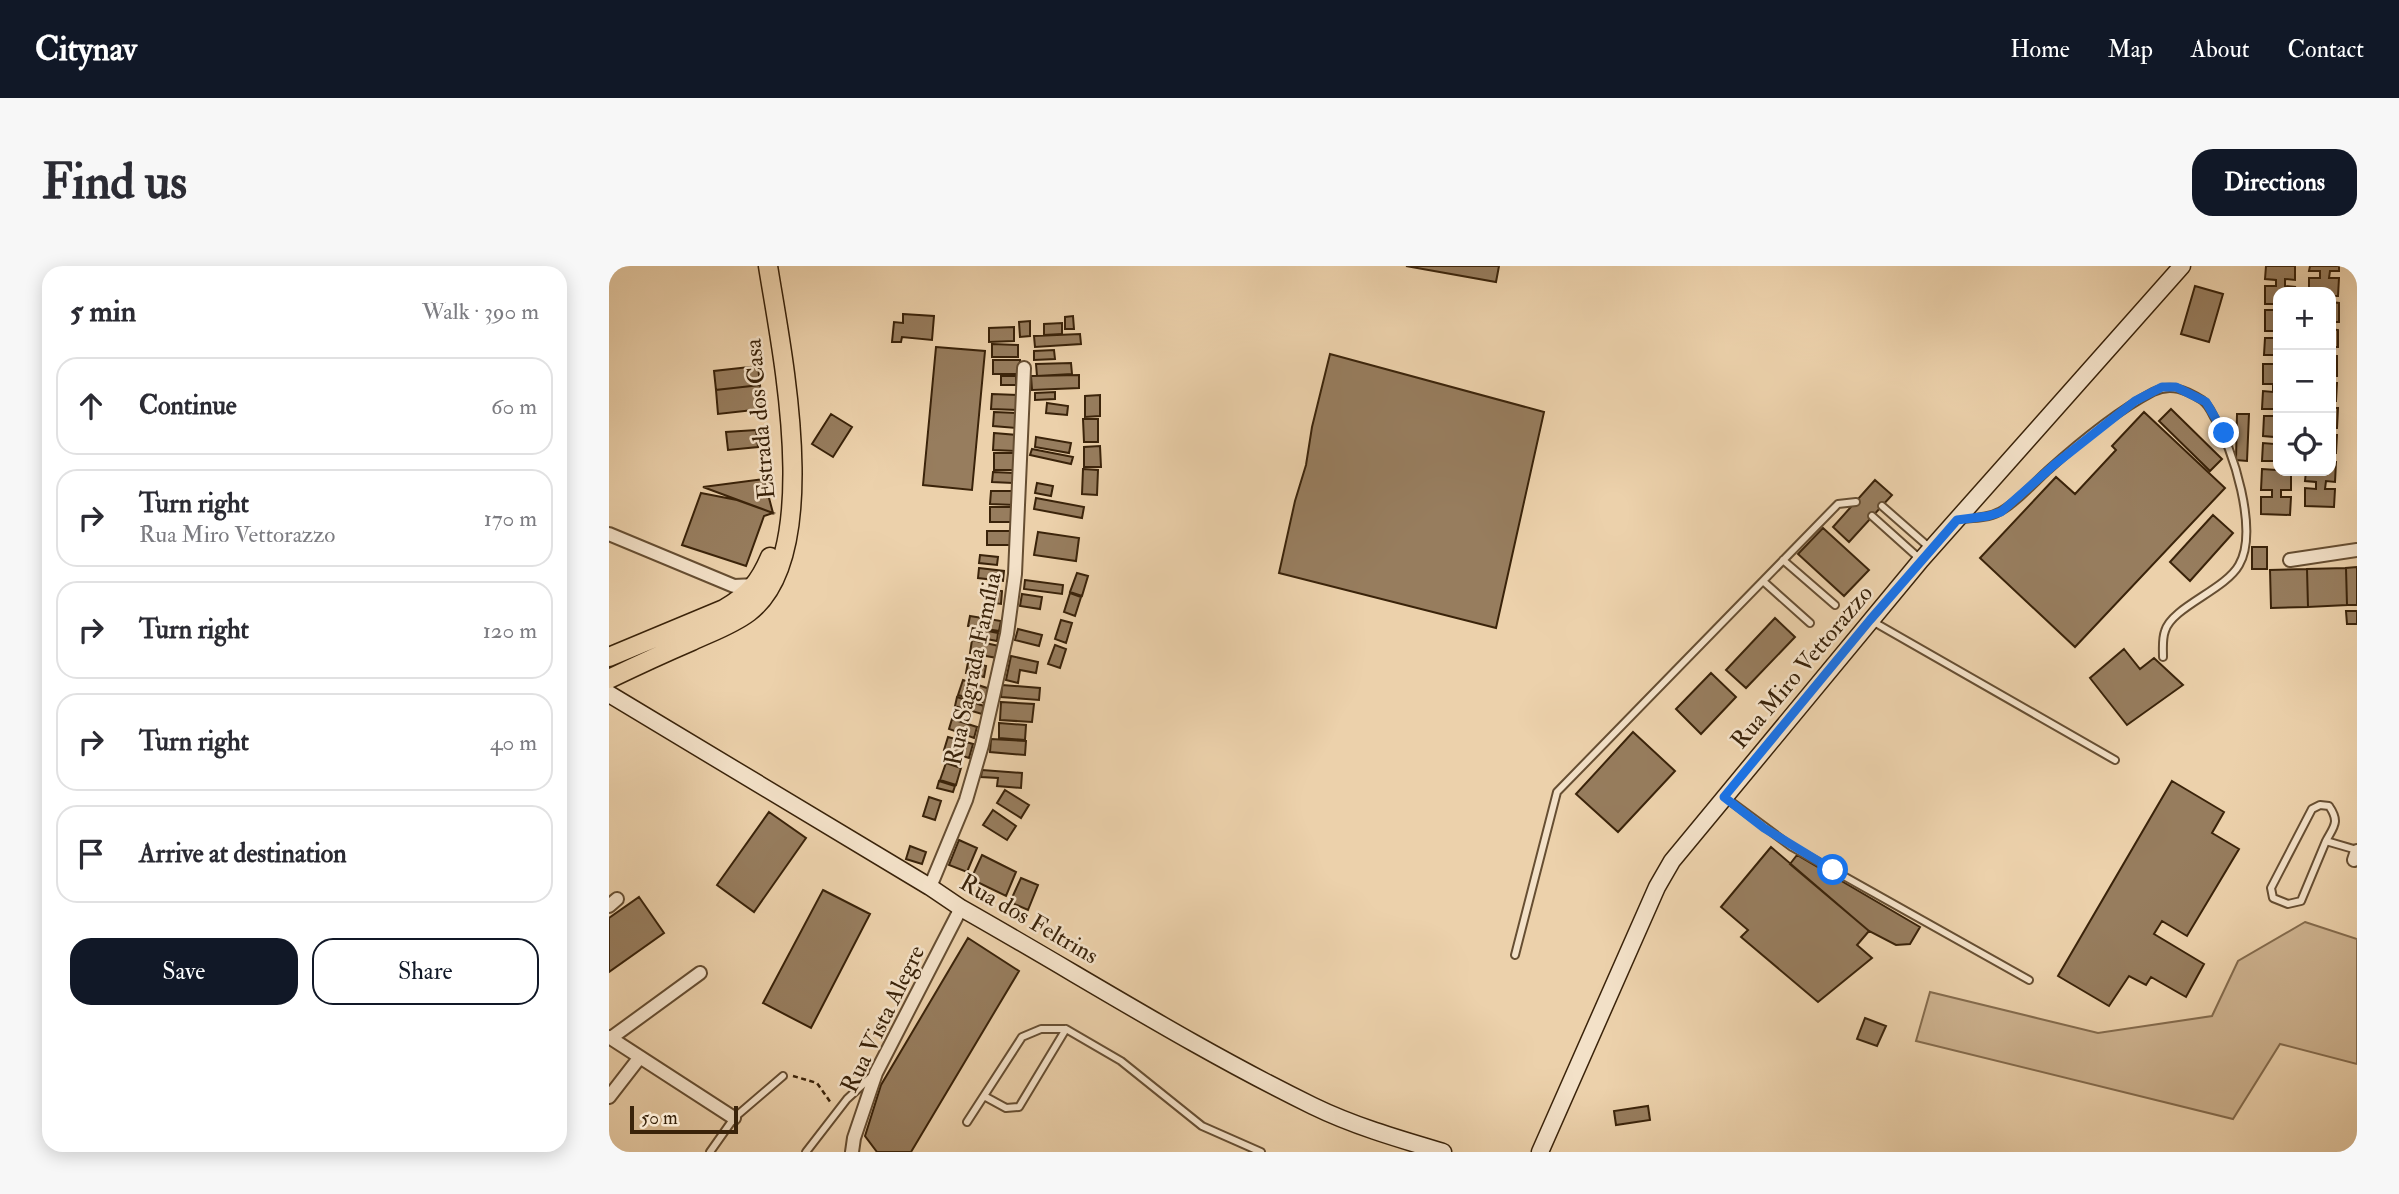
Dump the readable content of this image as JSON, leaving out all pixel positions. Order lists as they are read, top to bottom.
{
  "streets": {
    "main road": ["Estrada dos Casa"],
    "street": [
      "Rua Miro Vettorazzo",
      "Rua Sagrada Família",
      "Rua dos Feltrins",
      "Rua Vista Alegre"
    ]
  },
  "crossings": [
    ["Rua Sagrada Família", "Rua dos Feltrins"],
    ["Rua dos Feltrins", "Rua Vista Alegre"]
  ],
  "scale_bar": "50 m",
  "page": {
    "header": "Citynav",
    "nav": [
      "Home",
      "Map",
      "About",
      "Contact"
    ],
    "buttons": [
      "Directions",
      ["Save", "Share"]
    ],
    "title": "Find us",
    "heading": ["5 min", "Walk · 390 m"],
    "map_buttons": ["+", "−"],
    "list": [
      ["Continue", "60 m"],
      ["Turn right", "Rua Miro Vettorazzo", "170 m"],
      ["Turn right", "120 m"],
      ["Turn right", "40 m"],
      "Arrive at destination"
    ],
    "scale": "50 m"
  }
}
